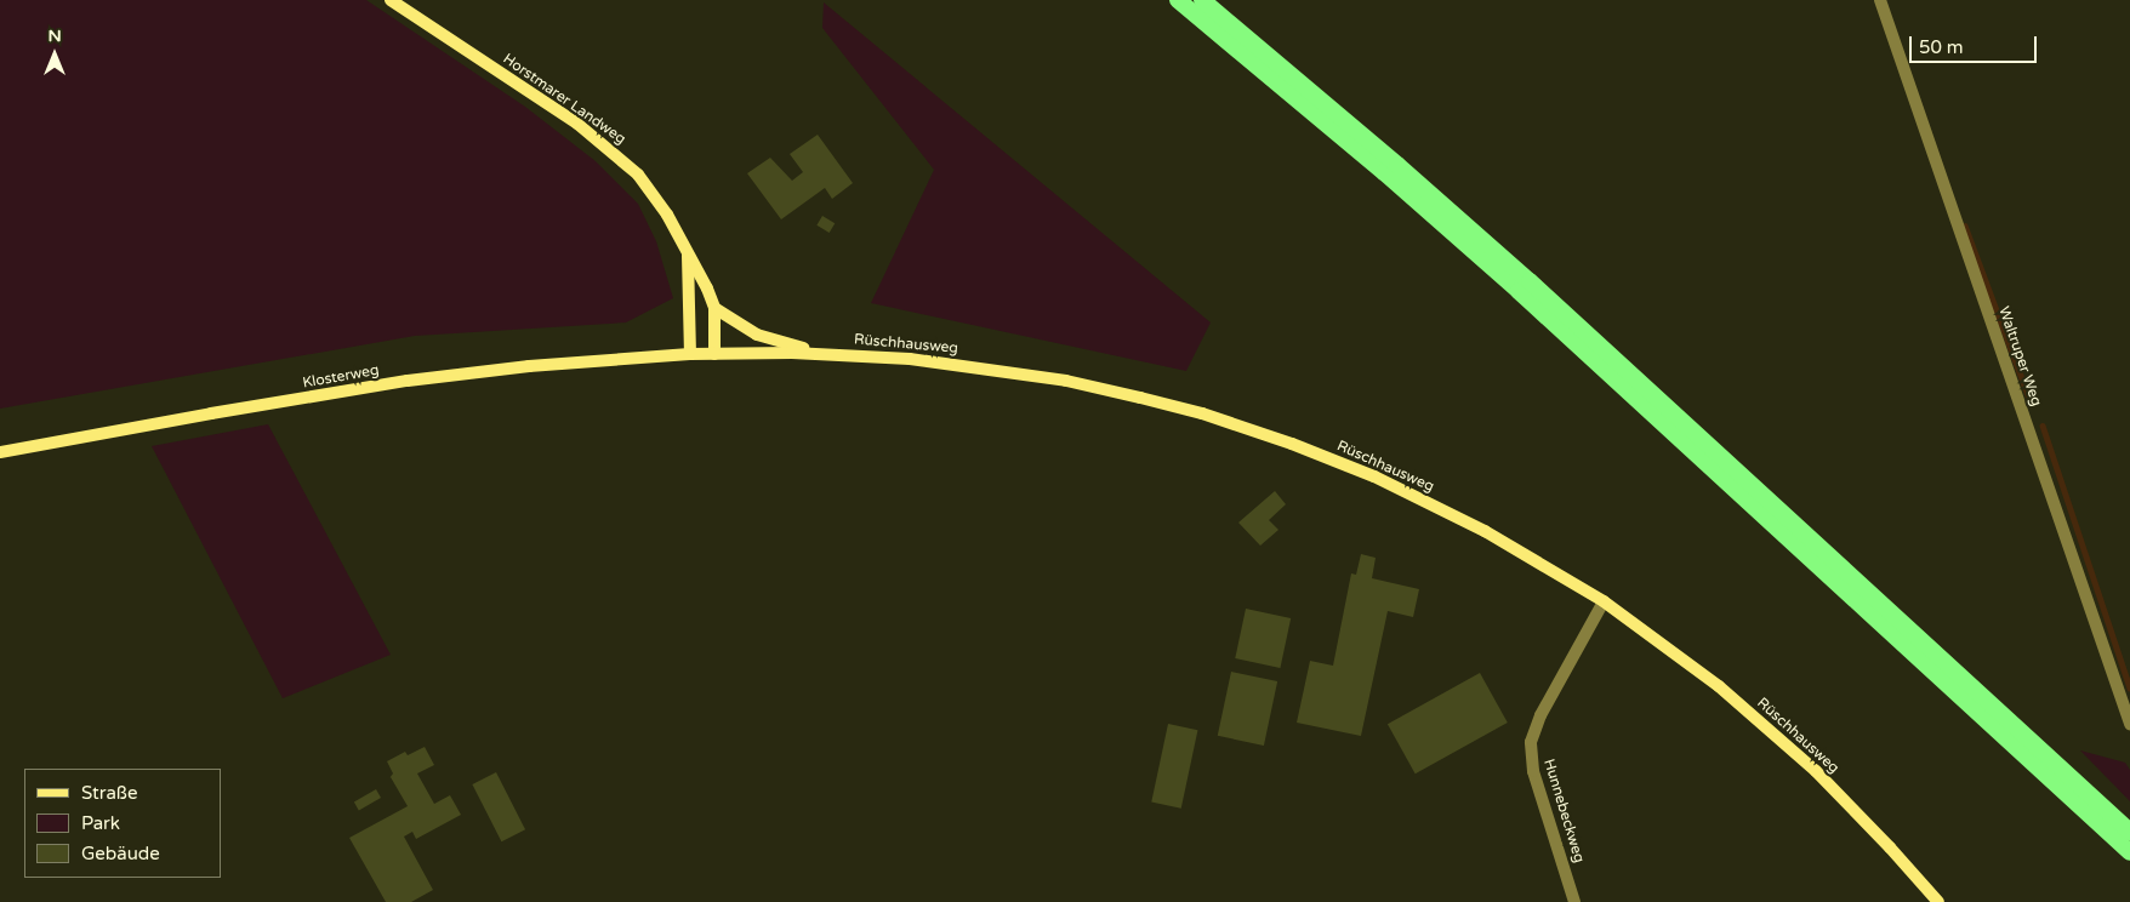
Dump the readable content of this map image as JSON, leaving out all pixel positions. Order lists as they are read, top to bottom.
{
  "streets": {
    "main road": ["Horstmarer Landweg", "Rüschhausweg", "Klosterweg"],
    "street": ["Waltruper Weg", "Hunnebeckweg"]
  },
  "crossings": [
    ["Horstmarer Landweg", "Rüschhausweg"],
    ["Horstmarer Landweg", "Klosterweg"],
    ["Rüschhausweg", "Klosterweg"],
    ["Rüschhausweg", "Hunnebeckweg"]
  ],
  "legend": ["Straße", "Park", "Gebäude"],
  "scale_bar": "50 m",
  "north": "top"
}
